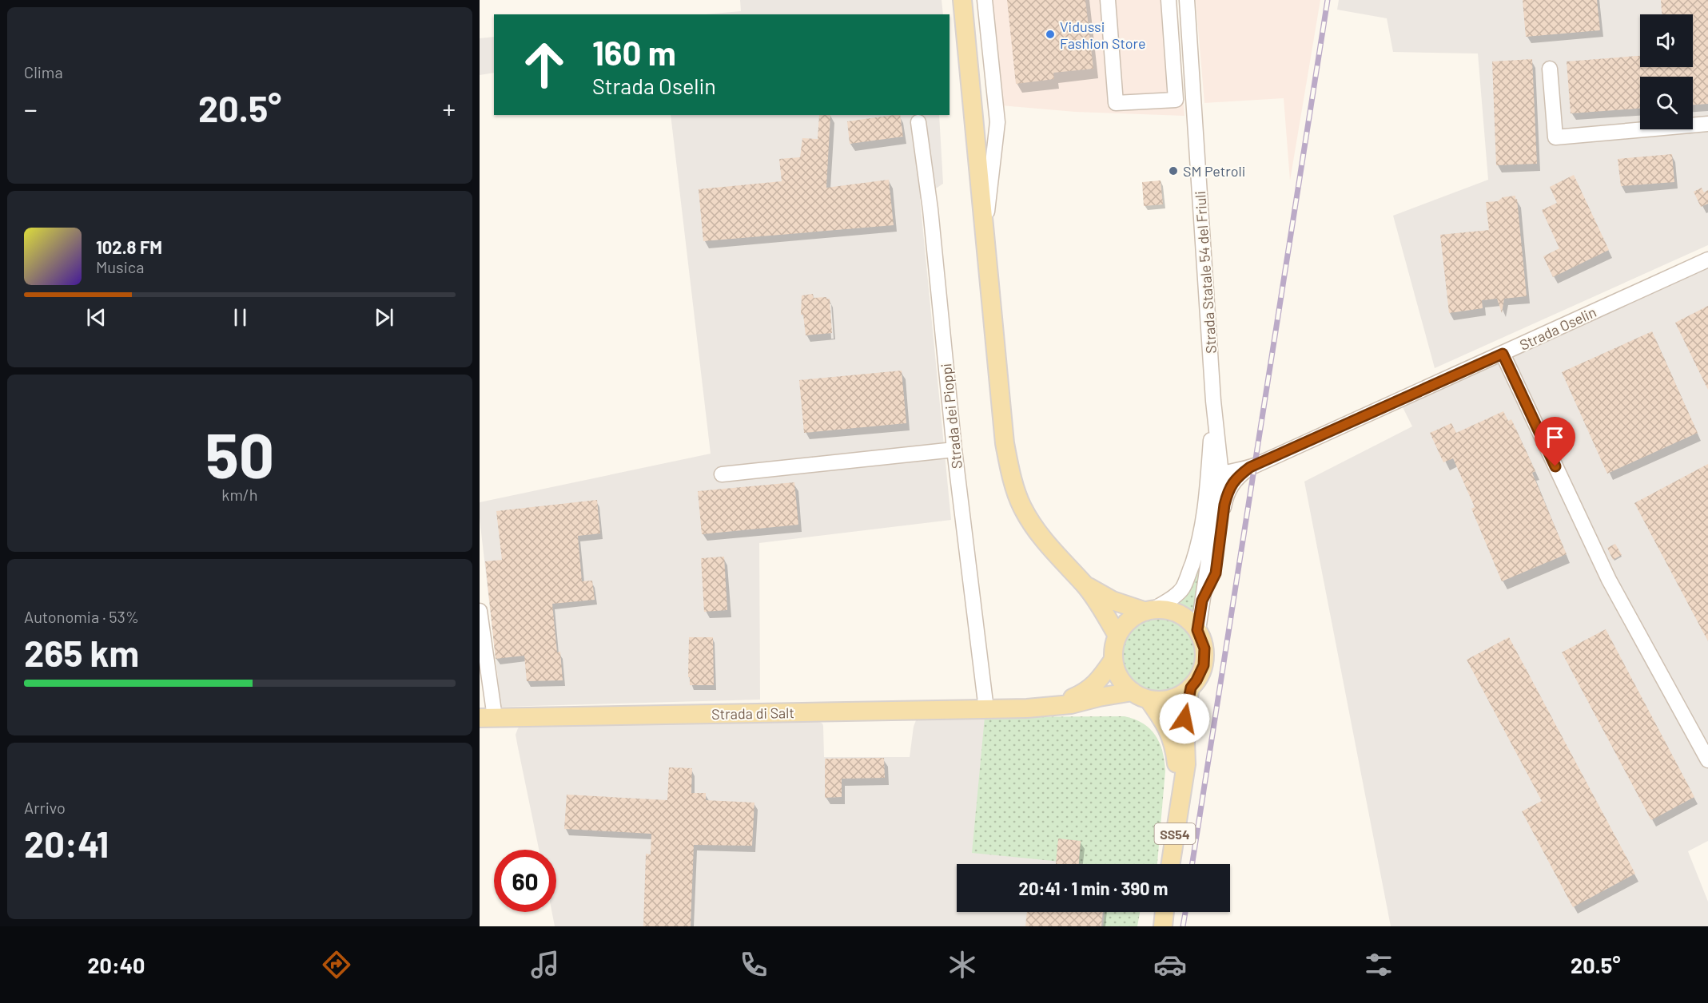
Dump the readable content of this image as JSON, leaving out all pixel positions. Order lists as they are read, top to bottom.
{
  "streets": {
    "main road": ["Strada Statale 54 del Friuli", "Strada di Salt", "SS54"],
    "street": ["Strada Oselin", "Strada dei Pioppi"]
  },
  "crossings": [
    ["Strada Statale 54 del Friuli", "Strada Oselin"],
    ["Strada dei Pioppi", "Strada di Salt"]
  ],
  "places": ["Vidussi Fashion Store", "SM Petroli"],
  "page": {
    "tile": [
      "Clima",
      ["50", "km/h"],
      ["Autonomia · 53%", "265 km"],
      ["Arrivo", "20:41"]
    ],
    "turn": ["160 m", "Strada Oselin"],
    "heat": ["−", "20.5°", "+"],
    "song": ["102.8 FM", "Musica"],
    "limit": "60",
    "trip": "20:41 · 1 min · 390 m",
    "tabs": ["20:40", "20.5°"]
  }
}
